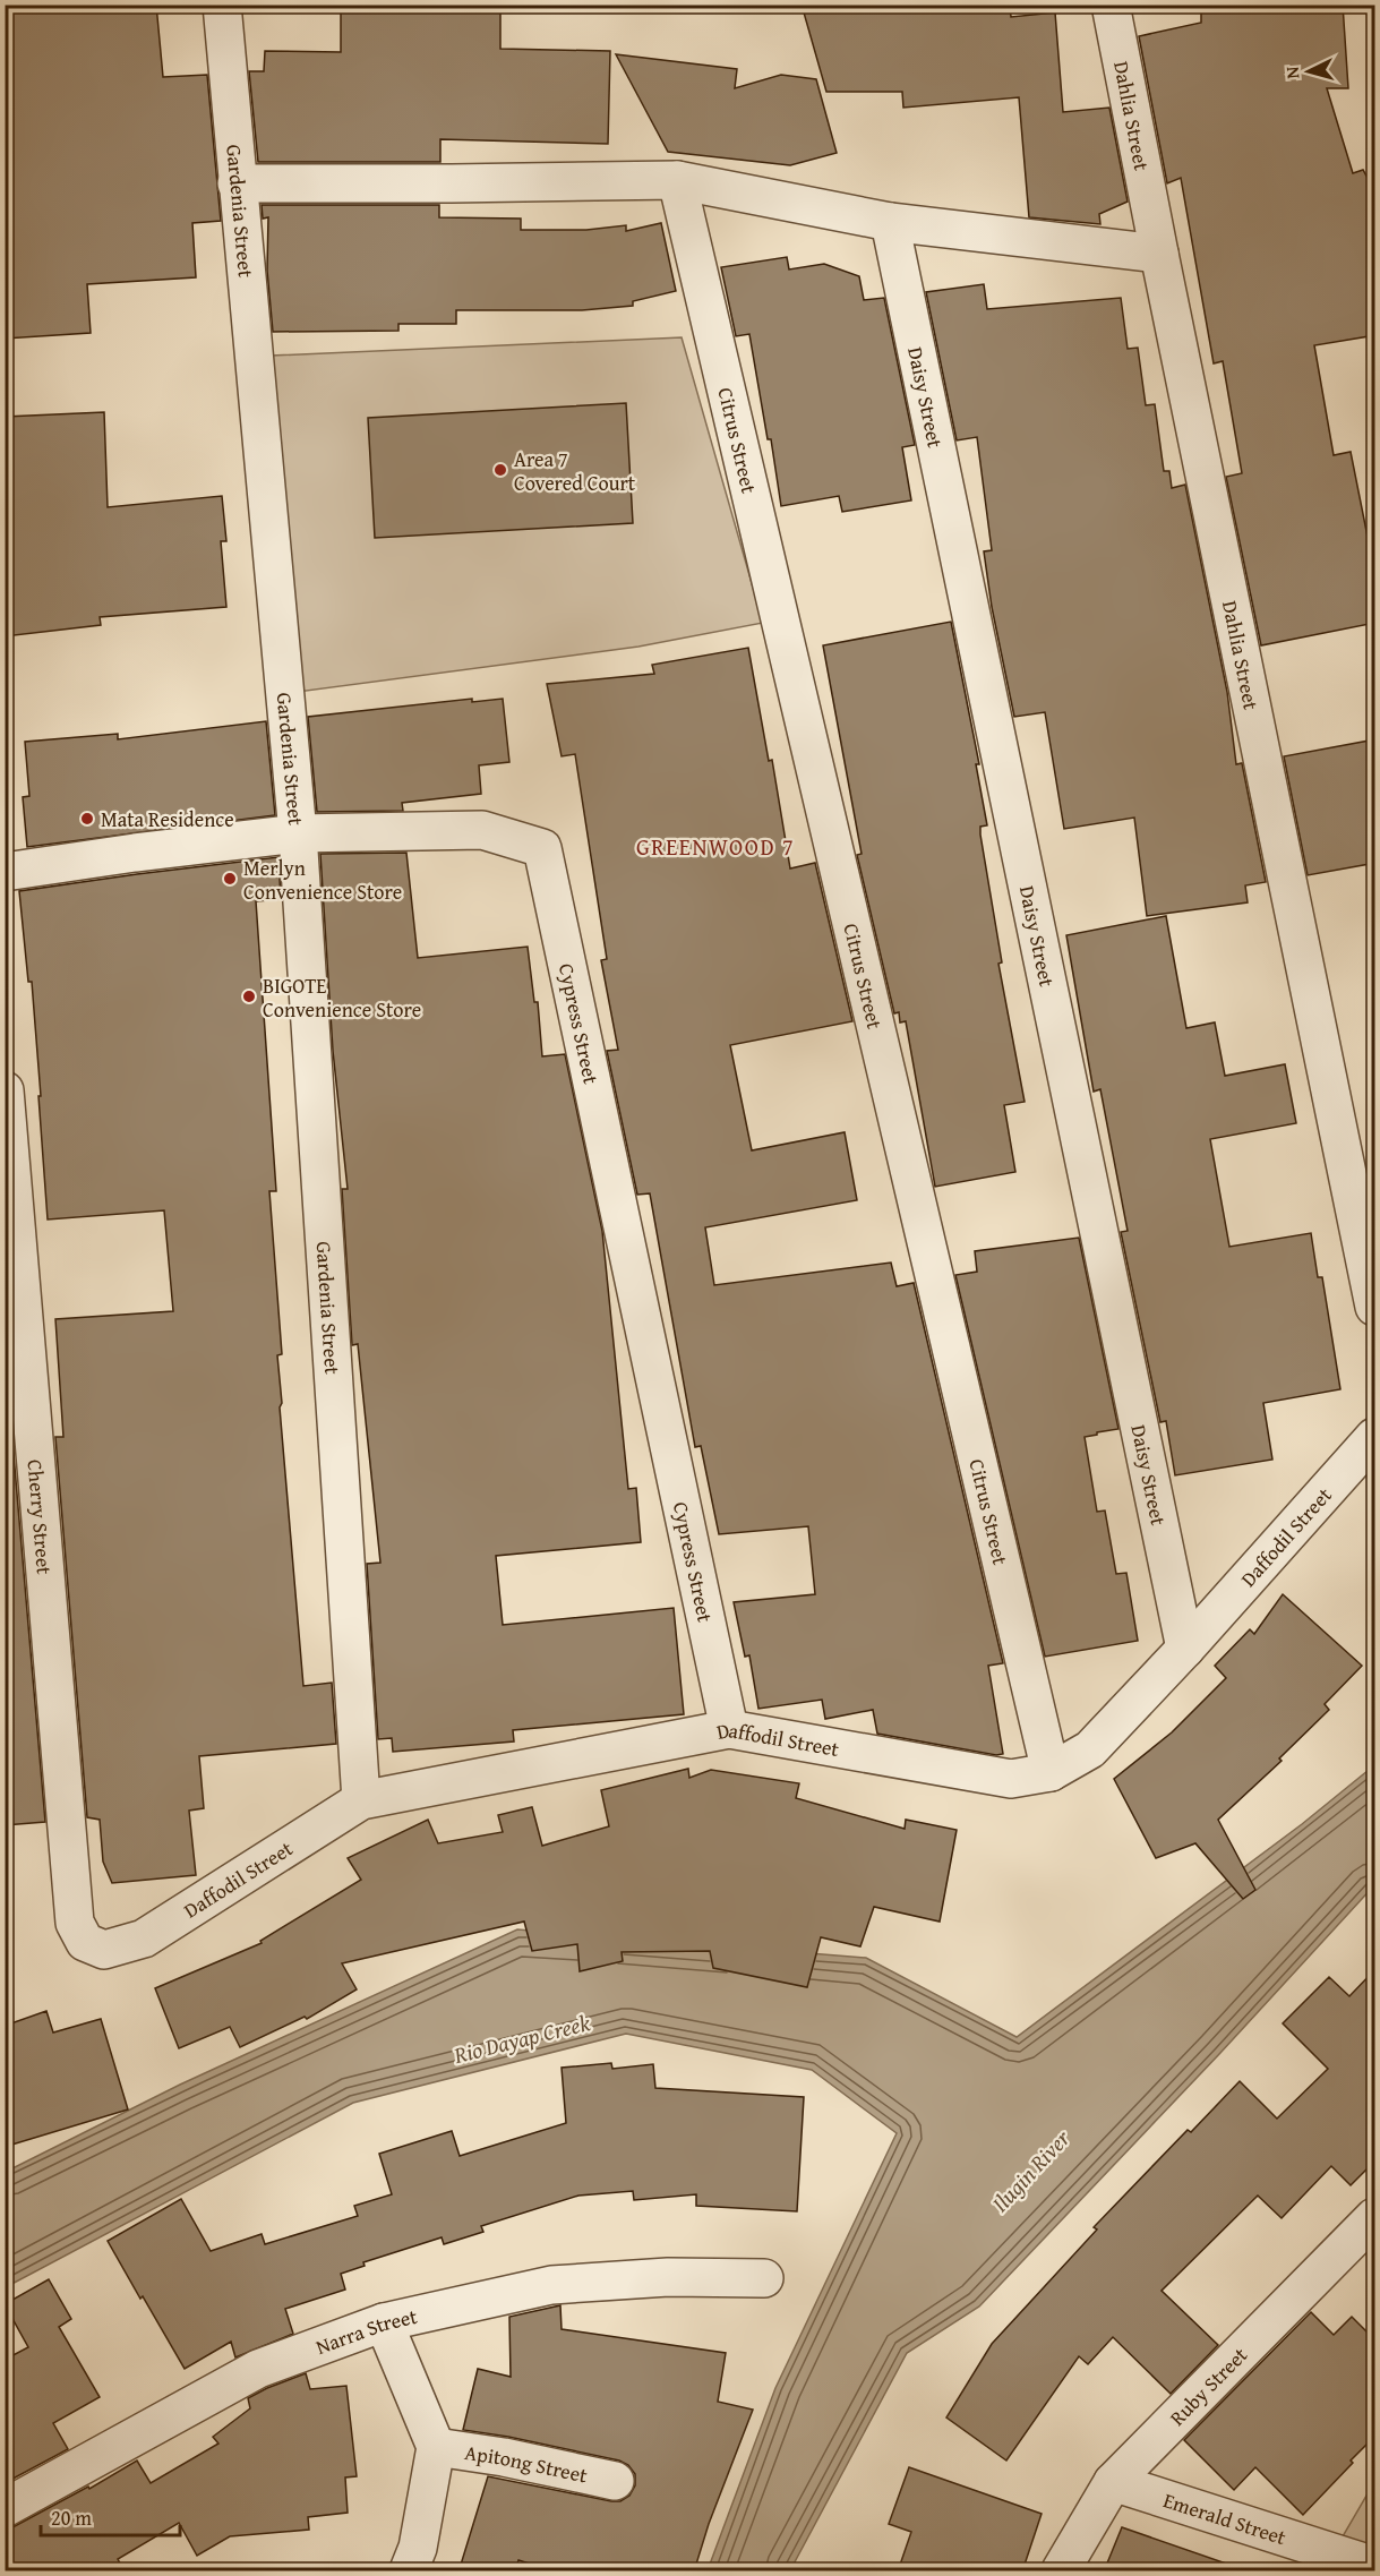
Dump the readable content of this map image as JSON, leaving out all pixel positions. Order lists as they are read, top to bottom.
{
  "streets": {
    "street": [
      "Dahlia Street",
      "Gardenia Street",
      "Daisy Street",
      "Citrus Street",
      "Cypress Street",
      "Cherry Street",
      "Daffodil Street",
      "Narra Street",
      "Ruby Street",
      "Apitong Street",
      "Emerald Street"
    ]
  },
  "crossings": [
    ["Gardenia Street", "Cypress Street"],
    ["Gardenia Street", "Daffodil Street"],
    ["Daisy Street", "Daffodil Street"],
    ["Citrus Street", "Daffodil Street"],
    ["Cypress Street", "Daffodil Street"],
    ["Cherry Street", "Daffodil Street"],
    ["Ruby Street", "Emerald Street"]
  ],
  "districts": ["GREENWOOD 7"],
  "water": ["Rio Dayap Creek", "Ilugin River"],
  "places": [
    "Area 7 Covered Court",
    "Mata Residence",
    "Merlyn Convenience Store",
    "BIGOTE Convenience Store"
  ],
  "scale_bar": "20 m",
  "north": "left"
}
